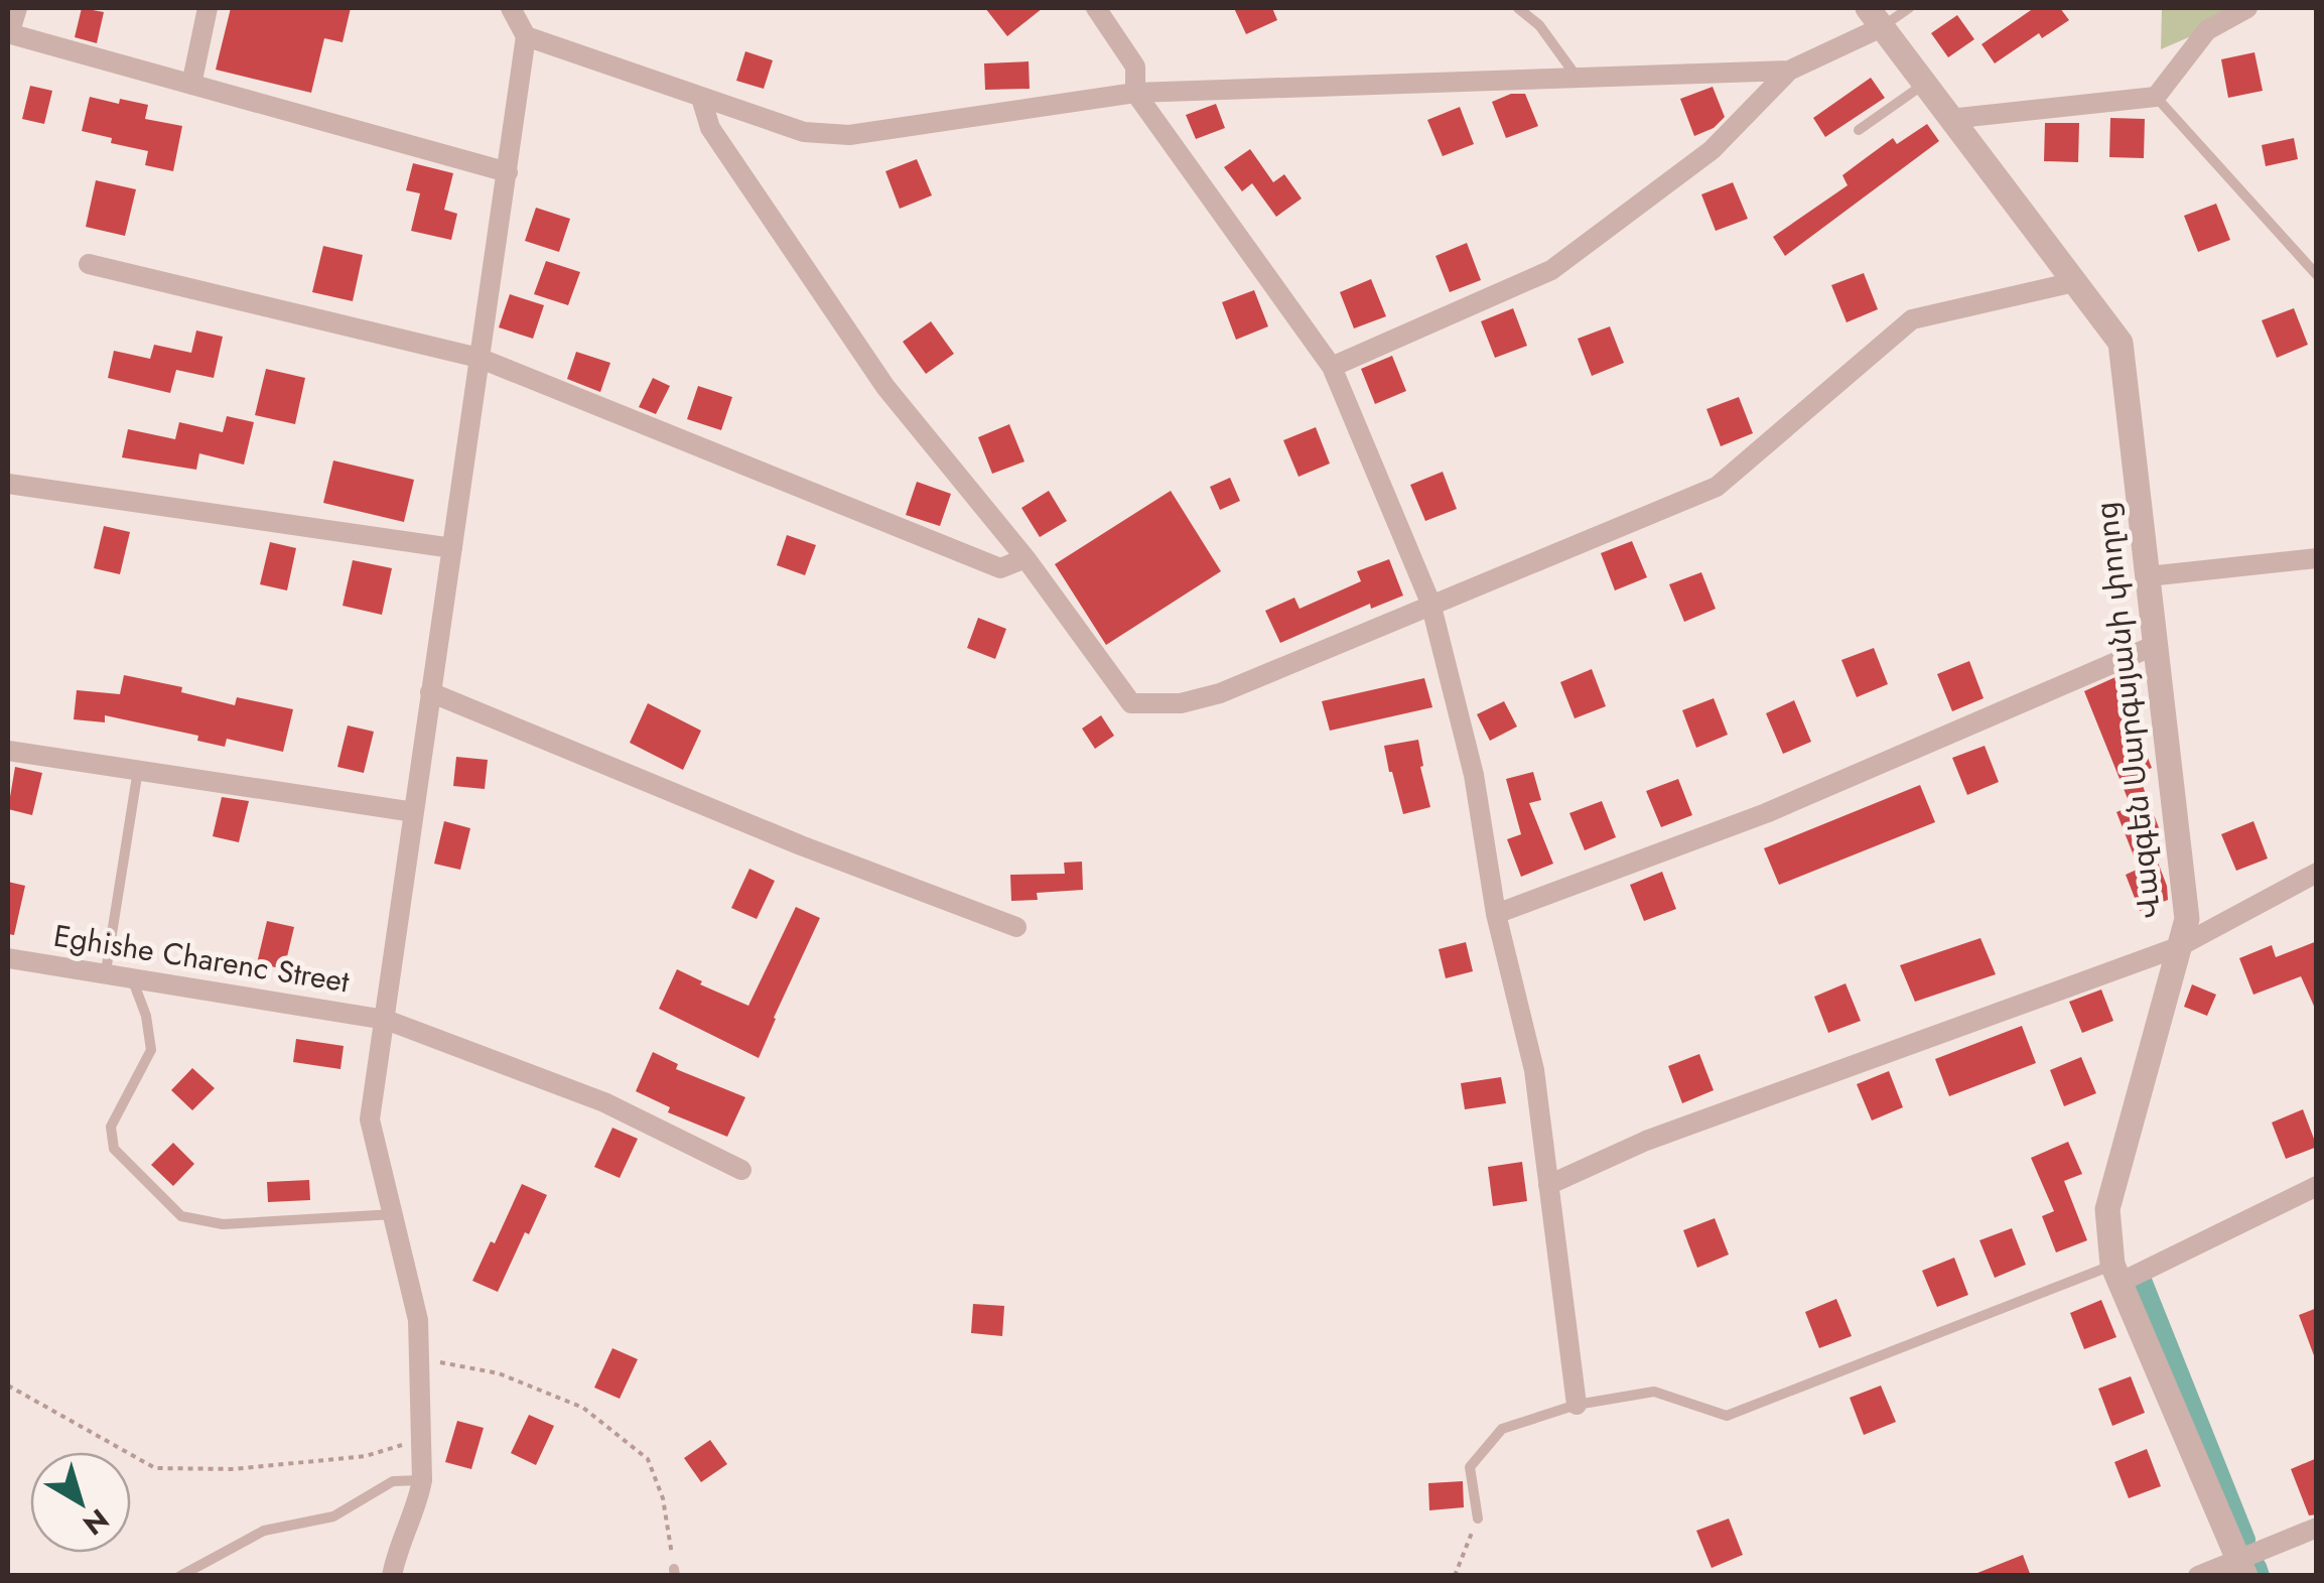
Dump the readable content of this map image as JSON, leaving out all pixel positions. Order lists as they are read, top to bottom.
{
  "streets": {
    "street": ["Վազգեն Սարգսյանի փողոց", "Eghishe Charenc Street"]
  },
  "north": "bottom right"
}
